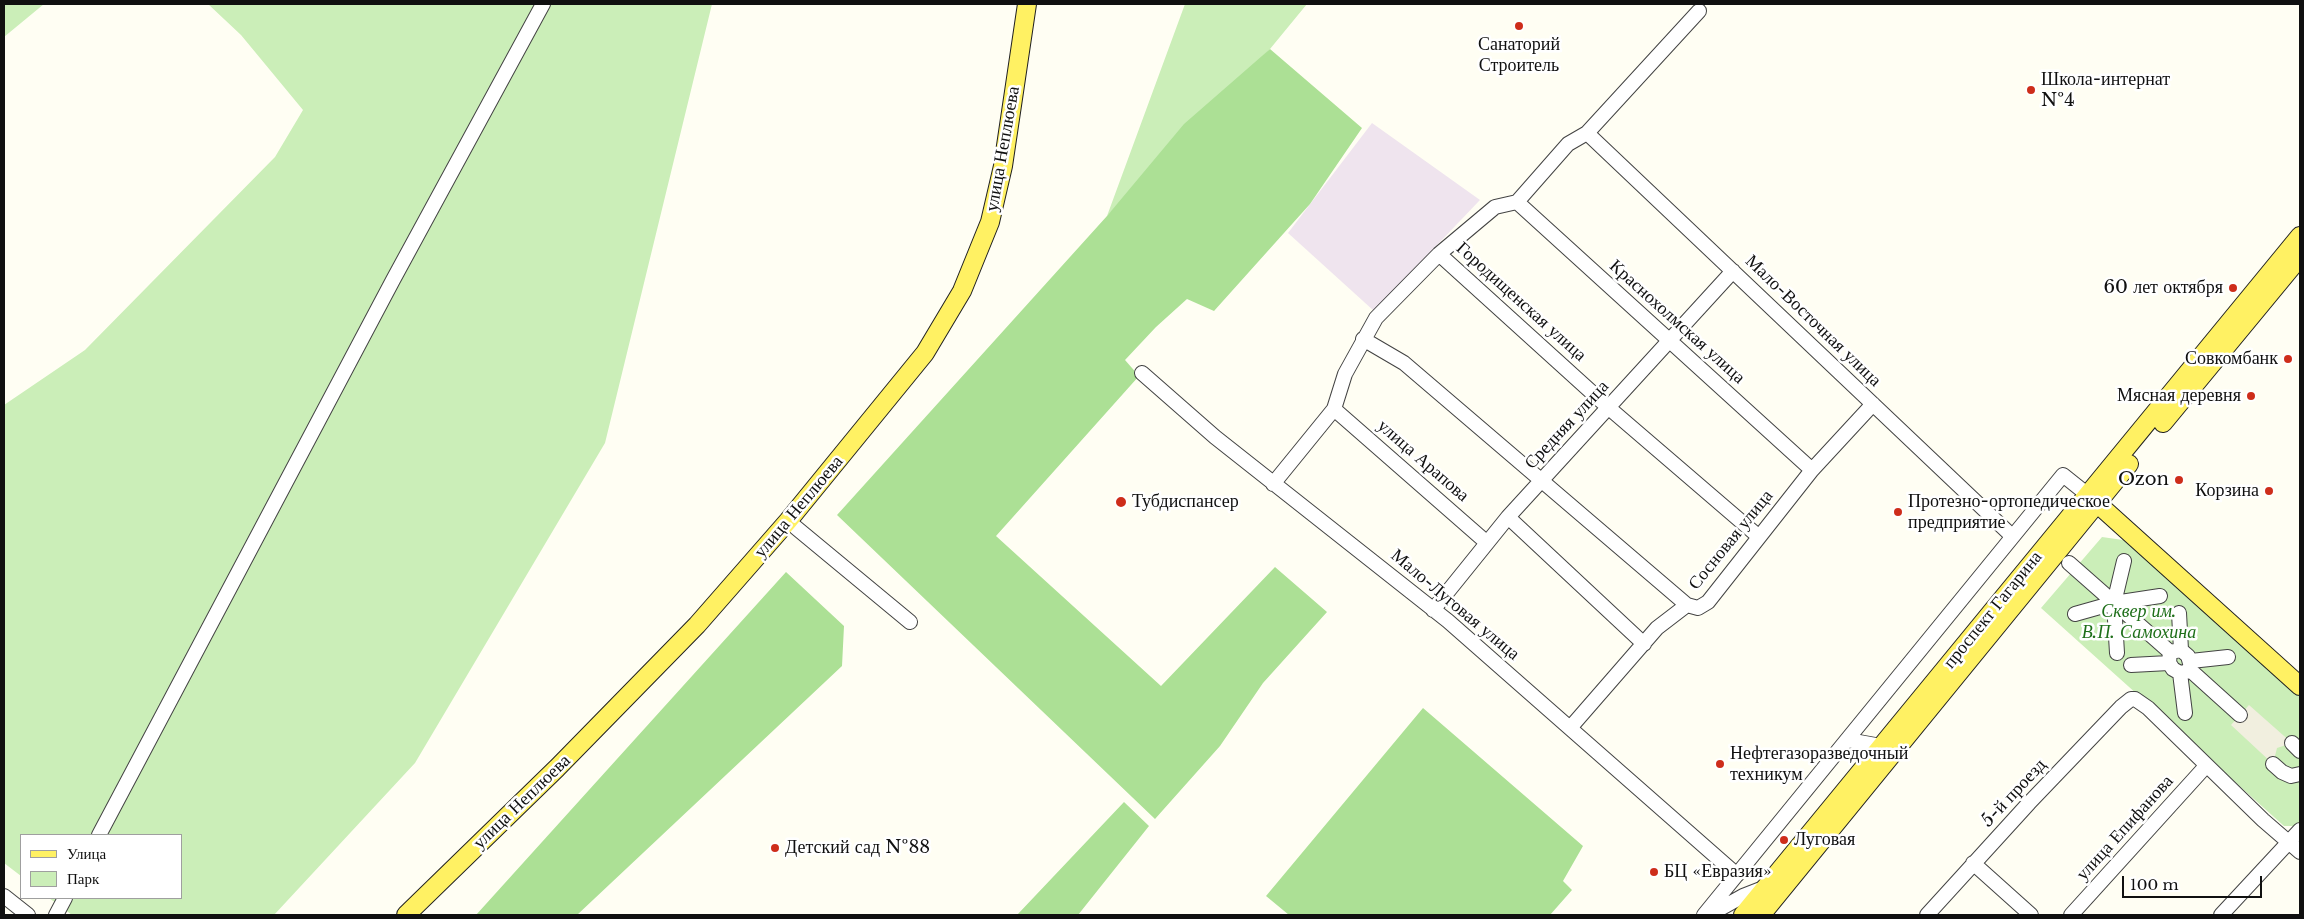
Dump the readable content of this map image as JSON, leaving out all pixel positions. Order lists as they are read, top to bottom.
{
  "streets": {
    "main road": ["улица Неплюева", "проспект Гагарина"],
    "street": [
      "Городищенская улица",
      "Мало-Восточная улица",
      "Краснохолмская улица",
      "Средняя улица",
      "улица Арапова",
      "Сосновая улица",
      "Мало-Луговая улица",
      "5-й проезд",
      "улица Епифанова"
    ]
  },
  "crossings": [
    ["Городищенская улица", "Средняя улица"],
    ["Городищенская улица", "Сосновая улица"],
    ["Мало-Восточная улица", "Средняя улица"],
    ["Мало-Восточная улица", "Сосновая улица"],
    ["Краснохолмская улица", "Средняя улица"],
    ["Краснохолмская улица", "Сосновая улица"],
    ["Средняя улица", "улица Арапова"],
    ["Средняя улица", "Мало-Луговая улица"],
    ["Сосновая улица", "Мало-Луговая улица"],
    ["5-й проезд", "улица Епифанова"]
  ],
  "parks": ["Сквер им. В.П. Самохина"],
  "places": [
    "Санаторий Строитель",
    "Школа-интернат №4",
    "60 лет октября",
    "Совкомбанк",
    "Мясная деревня",
    "Ozon",
    "Корзина",
    "Тубдиспансер",
    "Протезно-ортопедическое предприятие",
    "Нефтегазоразведочный техникум",
    "Луговая",
    "Детский сад №88",
    "БЦ «Евразия»"
  ],
  "legend": ["Улица", "Парк"],
  "scale_bar": "100 m"
}
